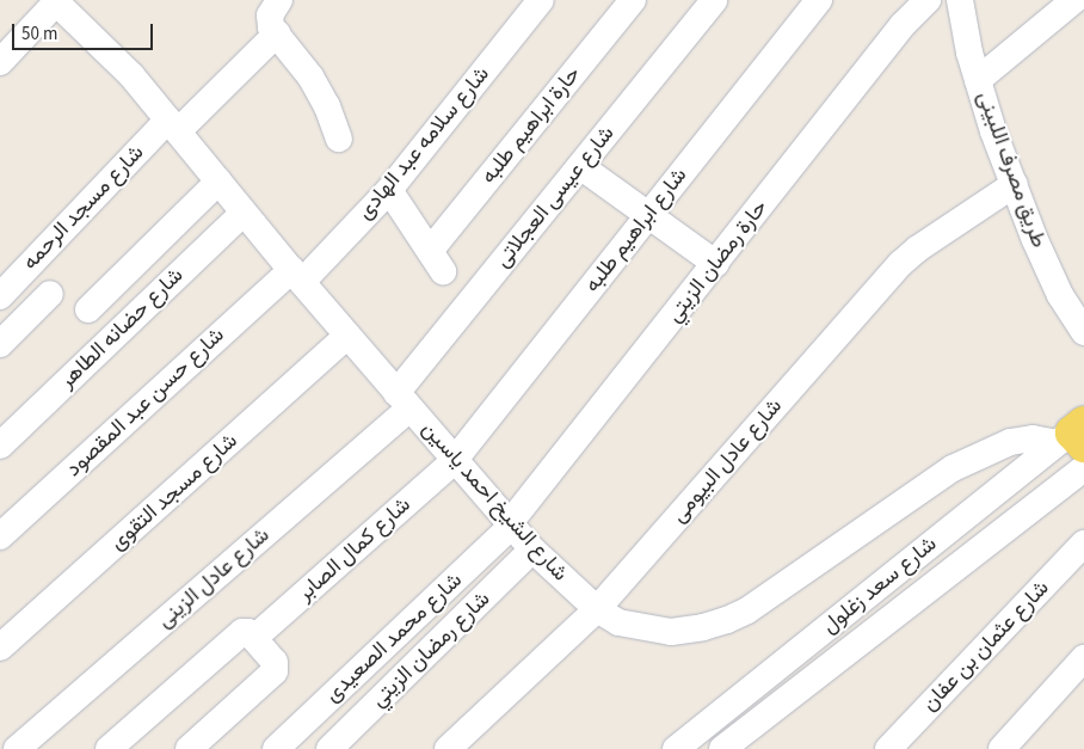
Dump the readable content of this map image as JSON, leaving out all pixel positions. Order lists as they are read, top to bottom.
{
  "streets": {
    "street": [
      "حارة ابراهيم طلبه",
      "شارع سلامه عبد الهادى",
      "طريق مصرف اللبينى",
      "شارع عيسى العجلاتى",
      "شارع مسجد الرحمه",
      "شارع ابراهيم طلبه",
      "حارة رمضان الزيتي",
      "شارع حضانه الطاهر",
      "شارع حسن عبد المقصود",
      "شارع عادل البيومى",
      "شارع مسجد التقوى",
      "شارع الشيخ احمد ياسين",
      "شارع كمال الصابر",
      "شارع عادل الزينى",
      "شارع سعد زغلول",
      "شارع محمد الصعيدى",
      "شارع عثمان بن عفان",
      "شارع رمضان الزيتي"
    ]
  },
  "crossings": [
    ["حارة ابراهيم طلبه", "شارع سلامه عبد الهادى"],
    ["شارع سلامه عبد الهادى", "شارع حسن عبد المقصود"],
    ["شارع سلامه عبد الهادى", "شارع الشيخ احمد ياسين"],
    ["طريق مصرف اللبينى", "شارع عادل البيومى"],
    ["شارع عيسى العجلاتى", "شارع الشيخ احمد ياسين"],
    ["شارع عيسى العجلاتى", "شارع عادل الزينى"],
    ["شارع مسجد الرحمه", "شارع الشيخ احمد ياسين"],
    ["شارع ابراهيم طلبه", "شارع الشيخ احمد ياسين"],
    ["شارع ابراهيم طلبه", "شارع كمال الصابر"],
    ["حارة رمضان الزيتي", "شارع الشيخ احمد ياسين"],
    ["حارة رمضان الزيتي", "شارع محمد الصعيدى"],
    ["شارع حضانه الطاهر", "شارع الشيخ احمد ياسين"],
    ["شارع حسن عبد المقصود", "شارع الشيخ احمد ياسين"],
    ["شارع عادل البيومى", "شارع الشيخ احمد ياسين"],
    ["شارع مسجد التقوى", "شارع الشيخ احمد ياسين"],
    ["شارع الشيخ احمد ياسين", "شارع كمال الصابر"],
    ["شارع الشيخ احمد ياسين", "شارع عادل الزينى"],
    ["شارع الشيخ احمد ياسين", "شارع سعد زغلول"],
    ["شارع الشيخ احمد ياسين", "شارع محمد الصعيدى"],
    ["شارع الشيخ احمد ياسين", "شارع رمضان الزيتي"]
  ],
  "scale_bar": "50 m"
}
